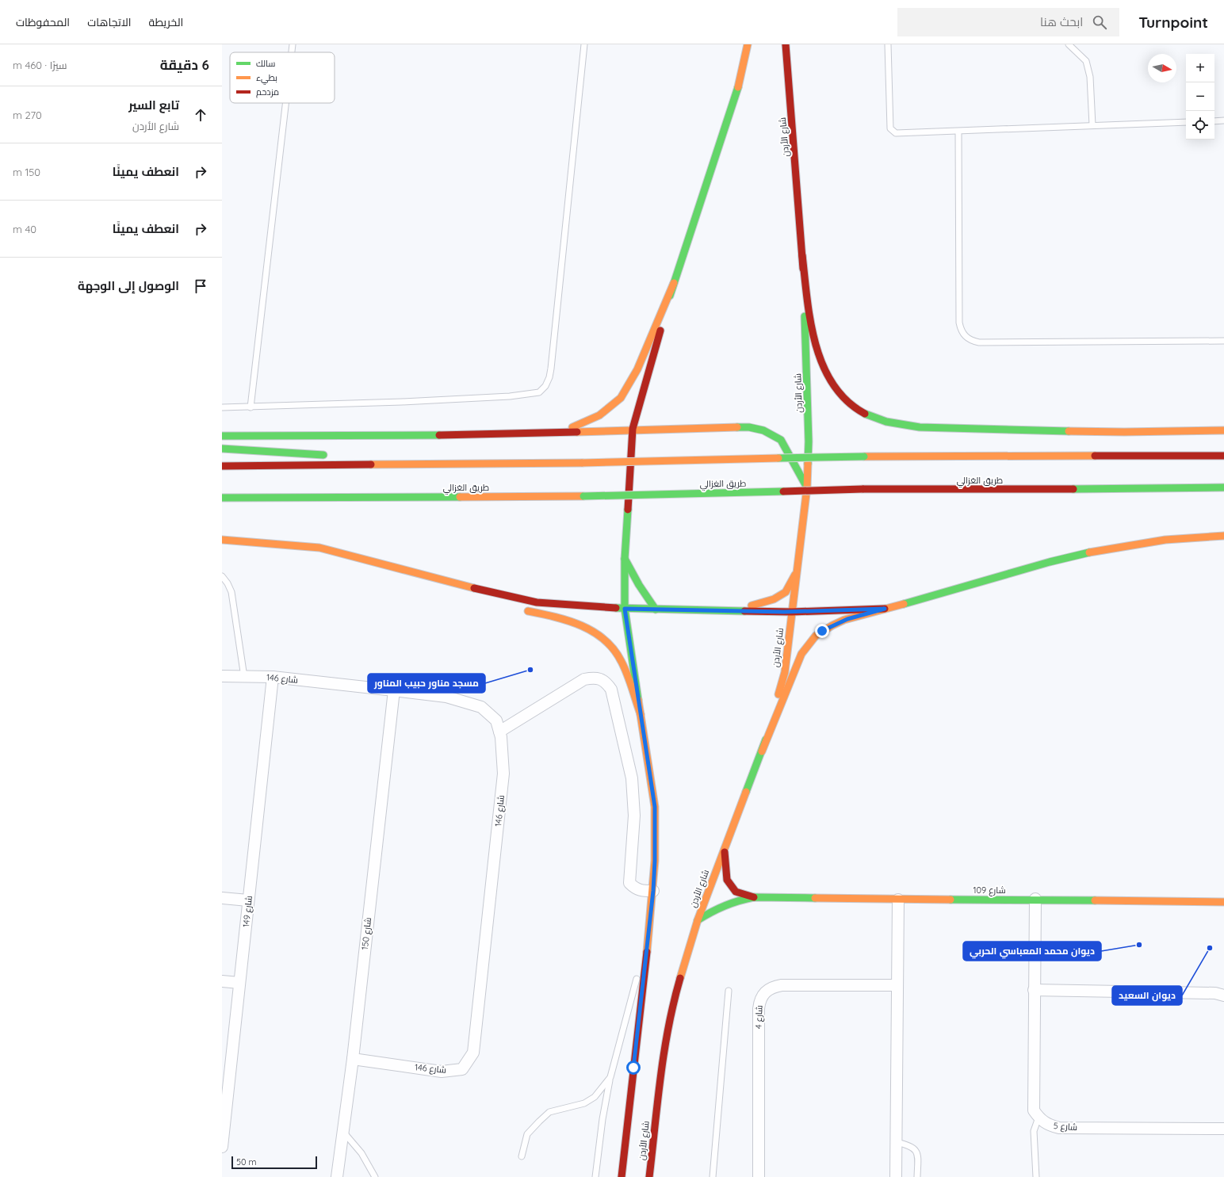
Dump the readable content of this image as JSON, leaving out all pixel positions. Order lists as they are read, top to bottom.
{
  "streets": {
    "main road": ["شارع الأردن", "طريق الغزالي", "شارع 109"],
    "street": [
      "شارع 146",
      "شارع 149",
      "شارع 150",
      "شارع 4",
      "شارع 5"
    ]
  },
  "crossings": [
    ["شارع الأردن", "شارع 109"],
    ["شارع 146", "شارع 149"],
    ["شارع 146", "شارع 150"]
  ],
  "places": ["مسجد مناور حبيب المناور", "ديوان محمد المعباسي الحربي", "ديوان السعيد"],
  "legend": ["سالك", "بطيء", "مزدحم"],
  "scale_bar": "50 m",
  "north": "right",
  "page": {
    "header": "Turnpoint",
    "search": "ابحث هنا",
    "nav": ["الخريطة", "الاتجاهات", "المحفوظات"],
    "heading": ["6 دقيقة", "سيرًا · 460 m"],
    "map_buttons": ["+", "−"],
    "list": [
      ["تابع السير", "شارع الأردن", "270 m"],
      ["انعطف يمينًا", "150 m"],
      ["انعطف يمينًا", "40 m"],
      "الوصول إلى الوجهة"
    ],
    "scale": "50 m"
  }
}
